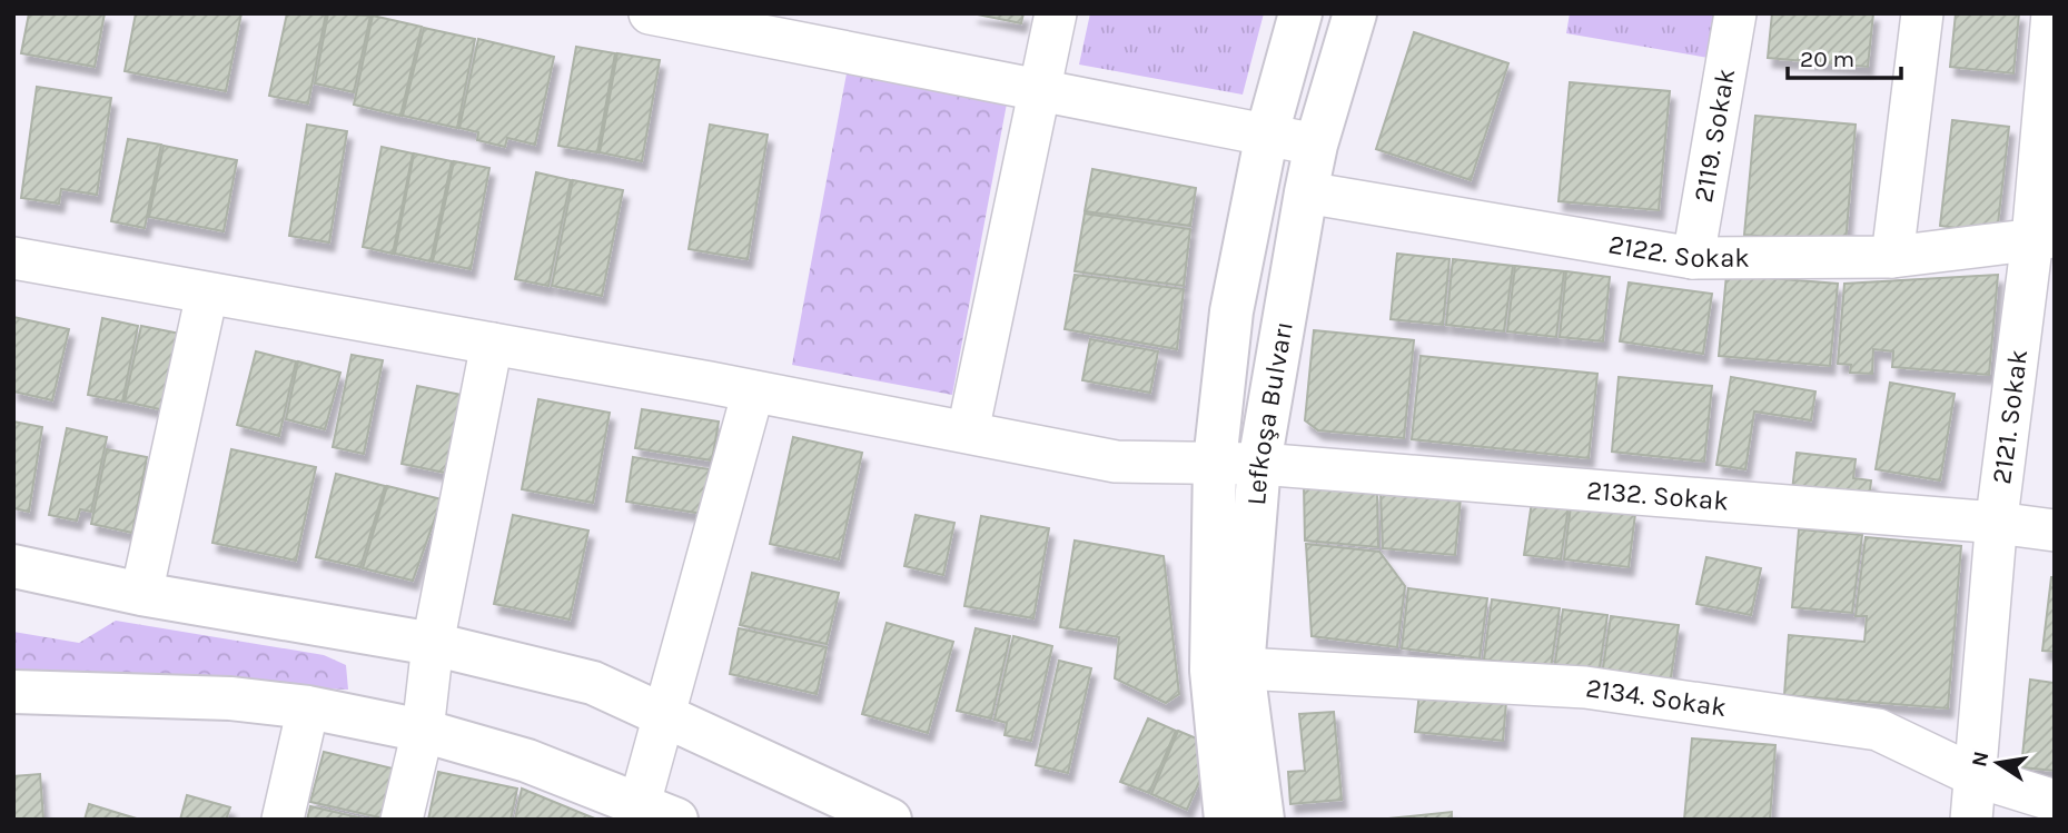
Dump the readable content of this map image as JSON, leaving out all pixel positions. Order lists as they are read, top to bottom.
{
  "streets": {
    "main road": ["Lefkoşa Bulvarı"],
    "street": [
      "2119. Sokak",
      "2122. Sokak",
      "2121. Sokak",
      "2132. Sokak",
      "2134. Sokak"
    ]
  },
  "crossings": [
    ["2119. Sokak", "2122. Sokak"],
    ["2122. Sokak", "Lefkoşa Bulvarı"],
    ["2122. Sokak", "2121. Sokak"],
    ["Lefkoşa Bulvarı", "2132. Sokak"],
    ["Lefkoşa Bulvarı", "2134. Sokak"],
    ["2121. Sokak", "2132. Sokak"],
    ["2121. Sokak", "2134. Sokak"]
  ],
  "scale_bar": "20 m",
  "north": "left"
}
